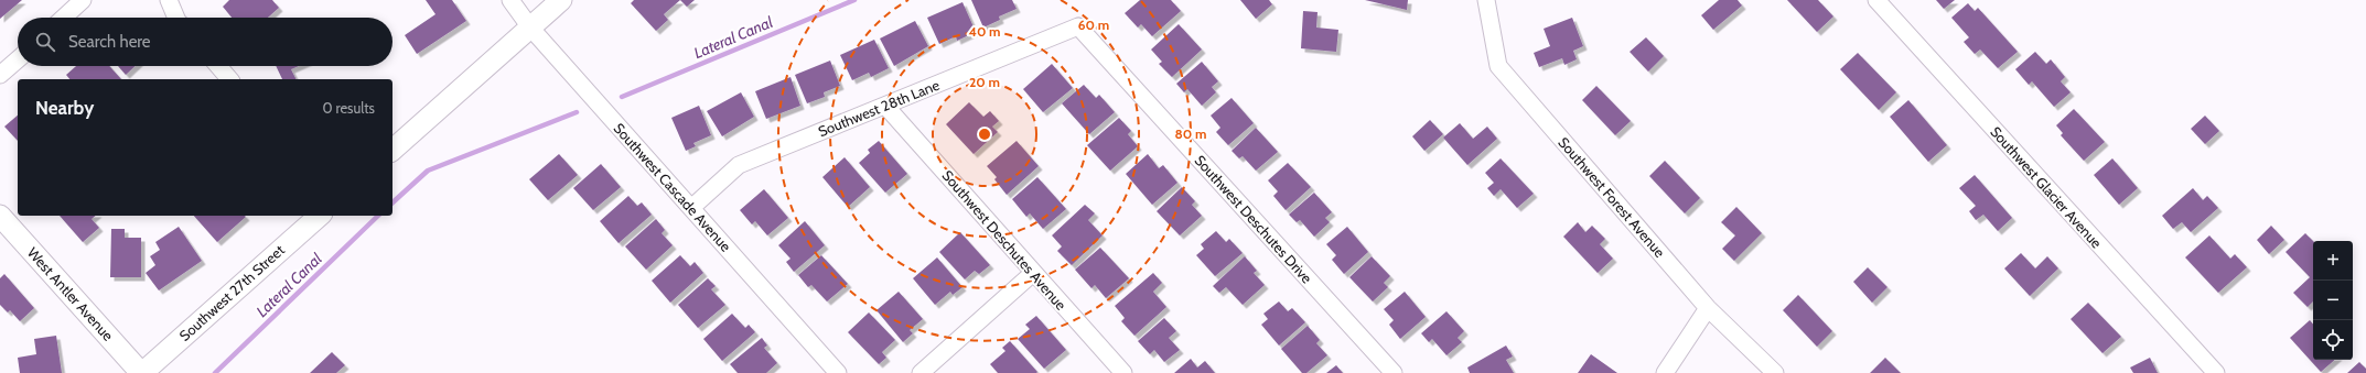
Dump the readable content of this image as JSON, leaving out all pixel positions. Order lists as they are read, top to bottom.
{
  "streets": {
    "street": [
      "Southwest 28th Lane",
      "Southwest Cascade Avenue",
      "Southwest Glacier Avenue",
      "Southwest Forest Avenue",
      "Southwest Deschutes Drive",
      "Southwest Deschutes Avenue",
      "Southwest 27th Street",
      "West Antler Avenue"
    ]
  },
  "crossings": [
    ["Southwest 28th Lane", "Southwest Cascade Avenue"],
    ["Southwest 28th Lane", "Southwest Deschutes Drive"],
    ["Southwest 28th Lane", "Southwest Deschutes Avenue"],
    ["Southwest 27th Street", "West Antler Avenue"]
  ],
  "water": ["Lateral Canal"],
  "page": {
    "search": "Search here",
    "heading": ["Nearby", "0 results"],
    "map_buttons": ["+", "−"]
  },
  "rings": [
    "60 m",
    "40 m",
    "20 m",
    "80 m"
  ]
}
